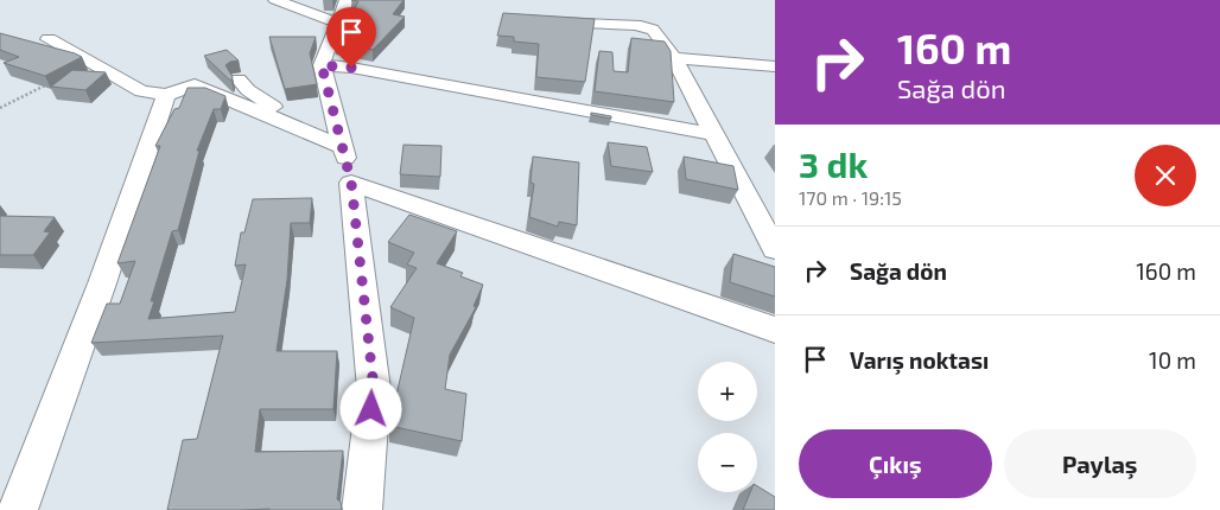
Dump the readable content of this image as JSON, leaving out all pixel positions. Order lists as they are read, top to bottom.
{
  "page": {
    "turn": ["160 m", "Sağa dön"],
    "heading": ["3 dk", "170 m · 19:15"],
    "list": [
      {
        "name": "Sağa dön",
        "value": "160 m"
      },
      {
        "name": "Varış noktası",
        "value": "10 m"
      }
    ],
    "map_buttons": ["+", "−"],
    "buttons": ["Çıkış", "Paylaş"]
  }
}
